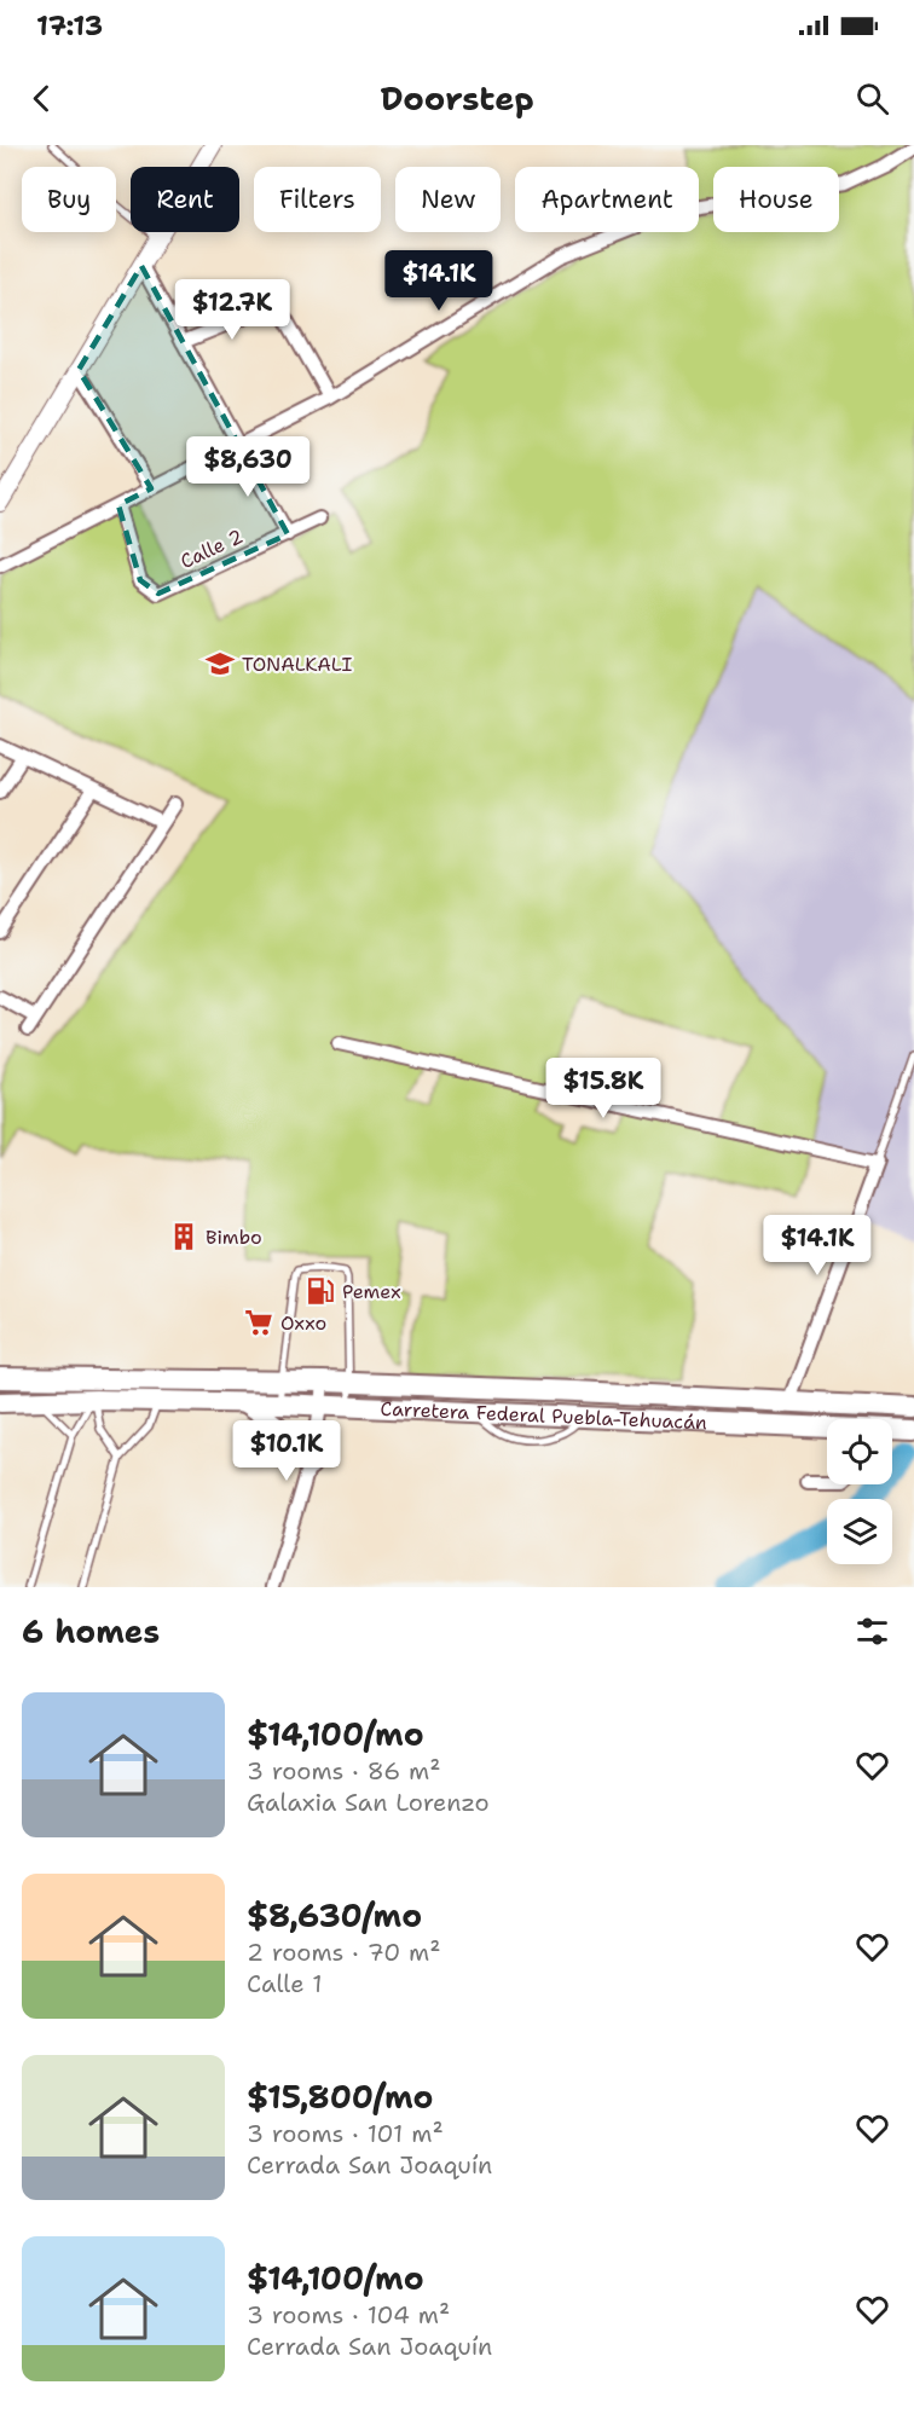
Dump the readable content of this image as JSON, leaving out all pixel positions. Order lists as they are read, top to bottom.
{
  "streets": {
    "main road": ["Carretera Federal Puebla-Tehuacán"],
    "street": ["Calle 2"]
  },
  "places": {
    "school or university": ["TONALKALI"],
    "building": ["Bimbo"],
    "fuel station": ["Pemex"],
    "supermarket": ["Oxxo"]
  },
  "page": {
    "status": "17:13",
    "header": "Doorstep",
    "chip": [
      "Buy",
      "Rent",
      "Filters",
      "New",
      "Apartment",
      "House"
    ],
    "price": [
      "$14.1K",
      "$12.7K",
      "$8,630",
      "$15.8K",
      "$14.1K",
      "$10.1K"
    ],
    "heading": "6 homes",
    "list": [
      {
        "name": "$14,100/mo",
        "note": "3 rooms · 86 m² · Galaxia San Lorenzo"
      },
      {
        "name": "$8,630/mo",
        "note": "2 rooms · 70 m² · Calle 1"
      },
      {
        "name": "$15,800/mo",
        "note": "3 rooms · 101 m² · Cerrada San Joaquín"
      },
      {
        "name": "$14,100/mo",
        "note": "3 rooms · 104 m² · Cerrada San Joaquín"
      }
    ]
  }
}
